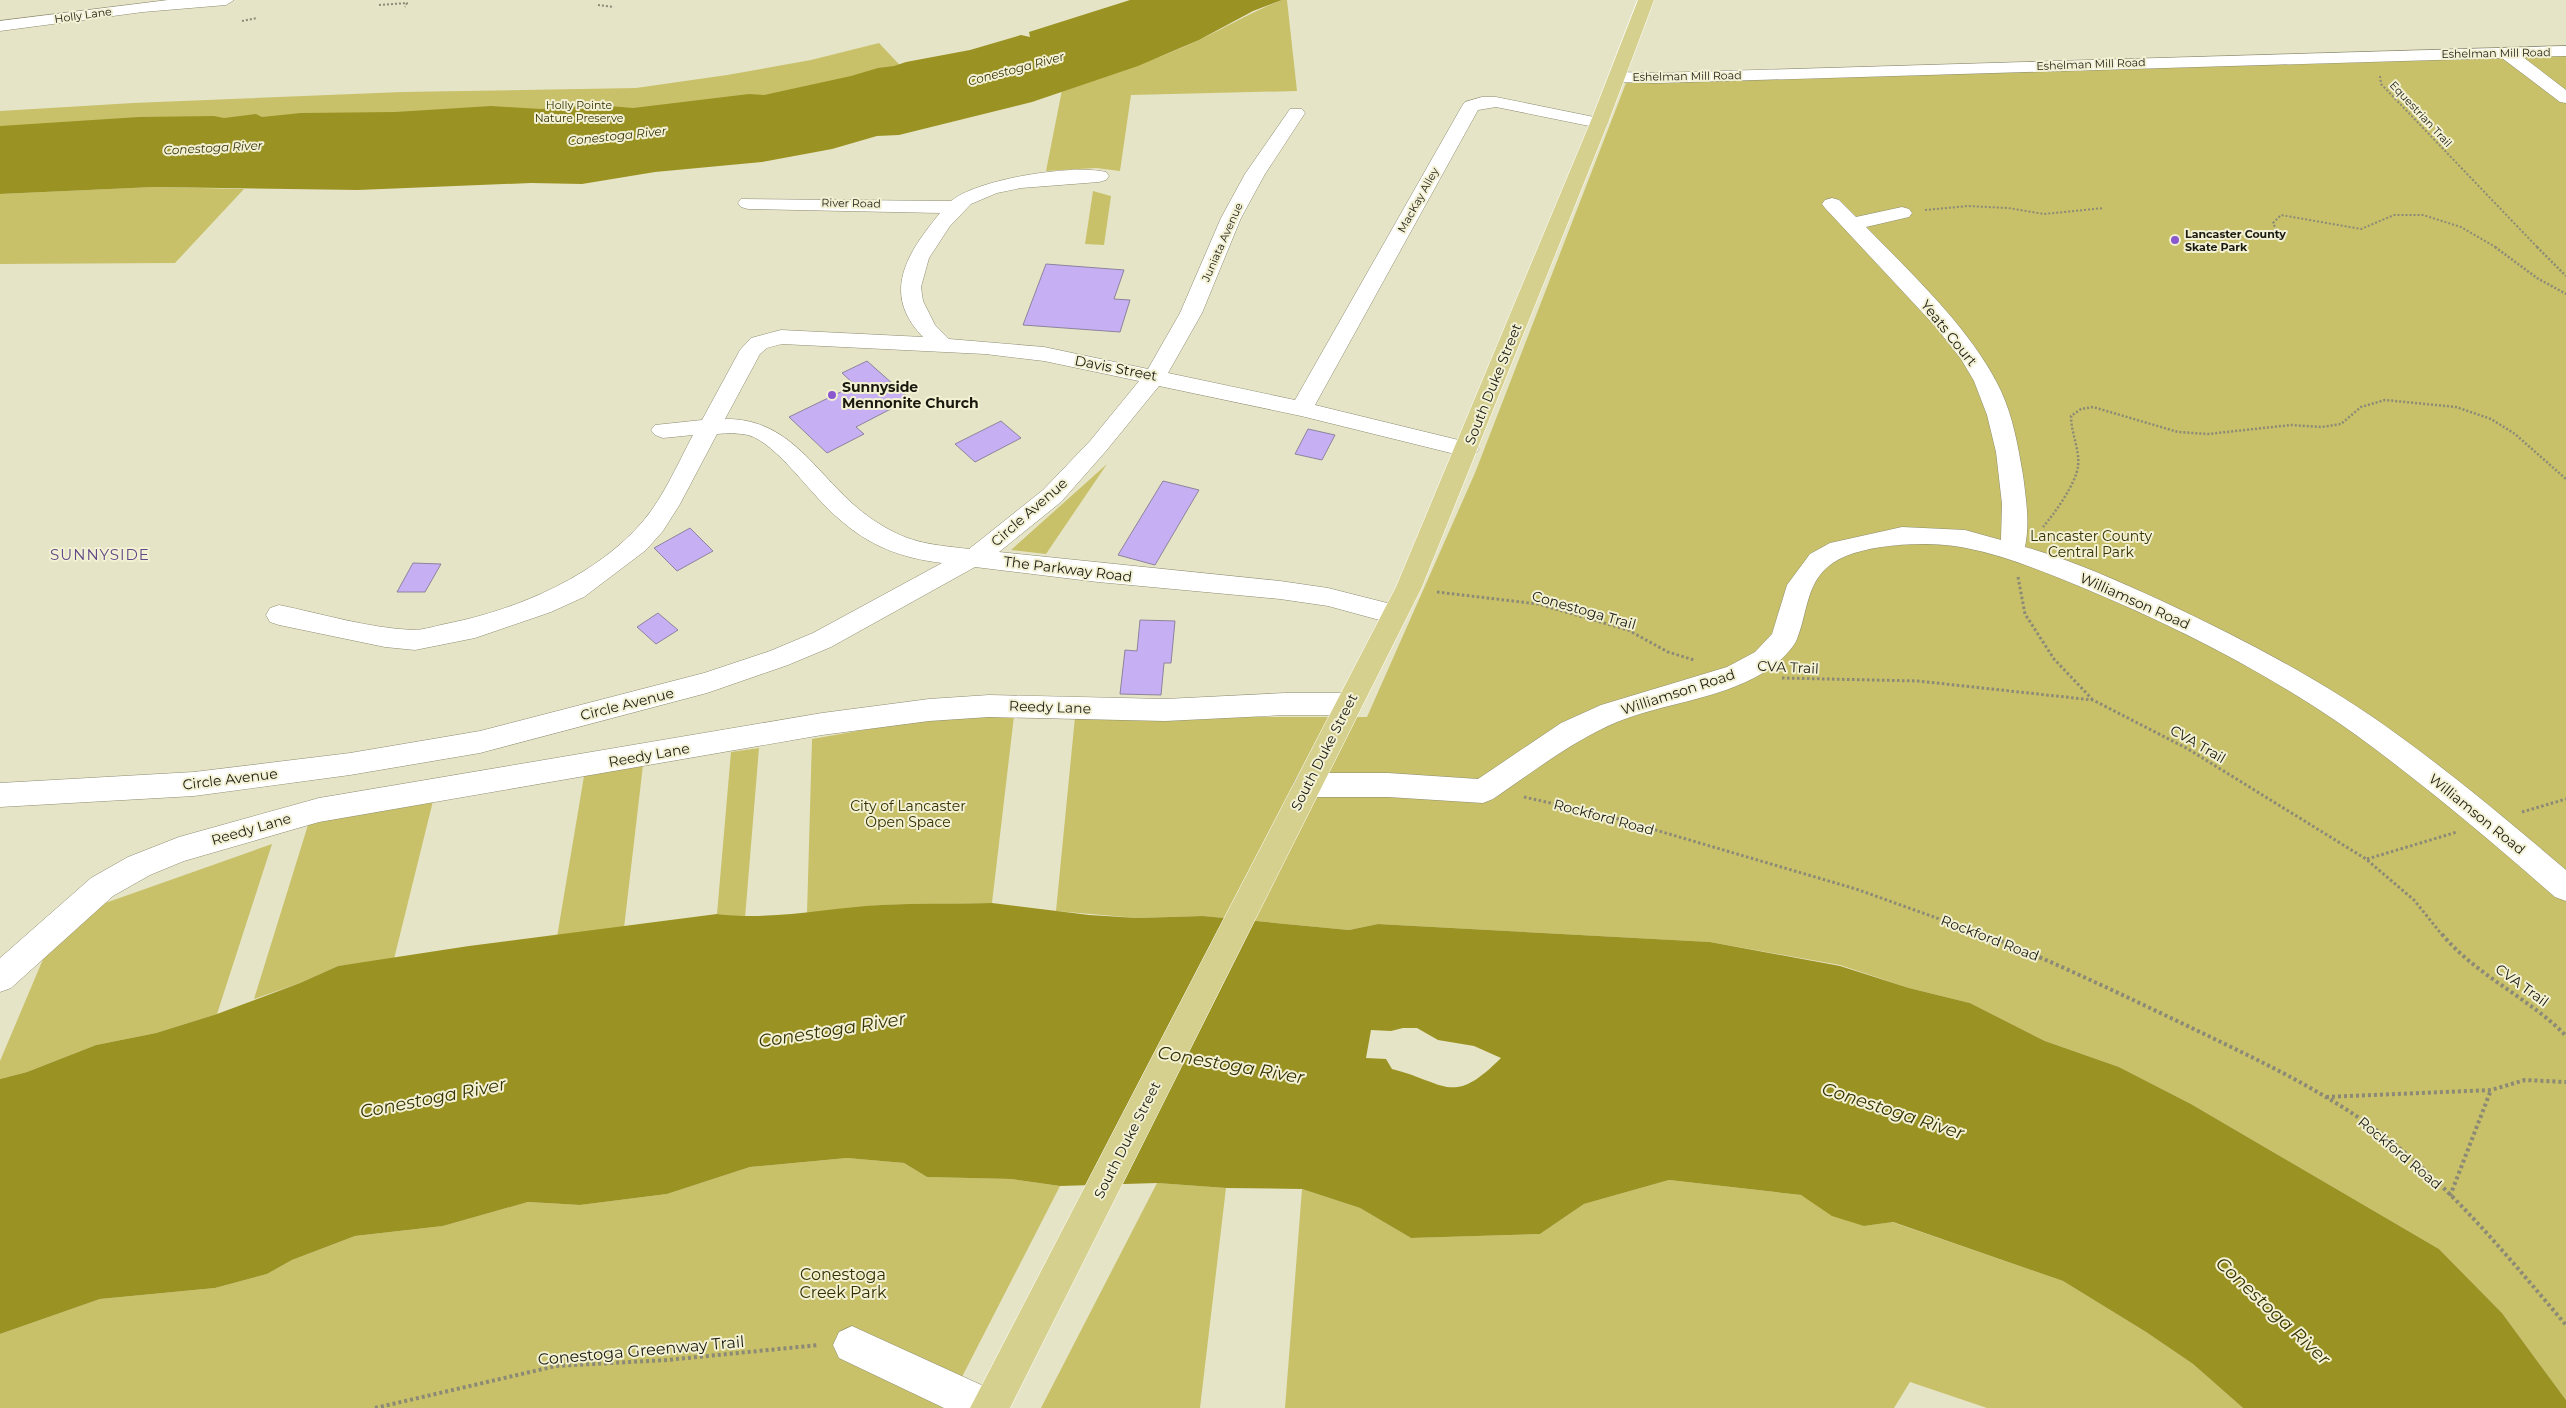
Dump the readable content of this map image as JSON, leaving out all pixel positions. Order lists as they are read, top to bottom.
{
  "streets": {
    "main road": ["South Duke Street"],
    "street": [
      "Holly Lane",
      "Eshelman Mill Road",
      "MacKay Alley",
      "River Road",
      "Juniata Avenue",
      "Yeats Court",
      "Davis Street",
      "Circle Avenue",
      "The Parkway Road",
      "Williamson Road",
      "Reedy Lane"
    ],
    "path": [
      "Equestrian Trail",
      "Conestoga Trail",
      "CVA Trail",
      "Rockford Road",
      "Conestoga Greenway Trail"
    ]
  },
  "crossings": [
    ["Eshelman Mill Road", "South Duke Street"],
    ["MacKay Alley", "Davis Street"],
    ["MacKay Alley", "South Duke Street"],
    ["Juniata Avenue", "Davis Street"],
    ["Juniata Avenue", "Circle Avenue"],
    ["Yeats Court", "Williamson Road"],
    ["Davis Street", "South Duke Street"],
    ["Davis Street", "Circle Avenue"],
    ["Davis Street", "The Parkway Road"],
    ["South Duke Street", "The Parkway Road"],
    ["South Duke Street", "Conestoga Trail"],
    ["South Duke Street", "Reedy Lane"],
    ["Circle Avenue", "The Parkway Road"],
    ["Williamson Road", "CVA Trail"],
    ["Williamson Road", "Rockford Road"]
  ],
  "districts": ["SUNNYSIDE"],
  "water": ["Conestoga River"],
  "parks": [
    "Holly Pointe Nature Preserve",
    "Lancaster County Central Park",
    "City of Lancaster Open Space",
    "Conestoga Creek Park"
  ],
  "places": ["Lancaster County Skate Park", "Sunnyside Mennonite Church"]
}
